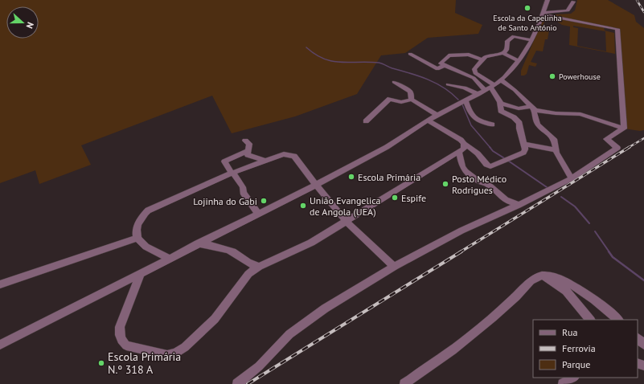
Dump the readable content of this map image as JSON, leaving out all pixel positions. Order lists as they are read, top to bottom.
{
  "places": [
    "Escola da Capelinha de Santo António",
    "Powerhouse",
    "Escola Primária",
    "Posto Médico Rodrigues",
    "Espife",
    "Lojinha do Gabi",
    "União Evangelica de Angola (UEA)",
    "Escola Primária N.º 318 A"
  ],
  "legend": ["Rua", "Ferrovia", "Parque"],
  "north": "right"
}
